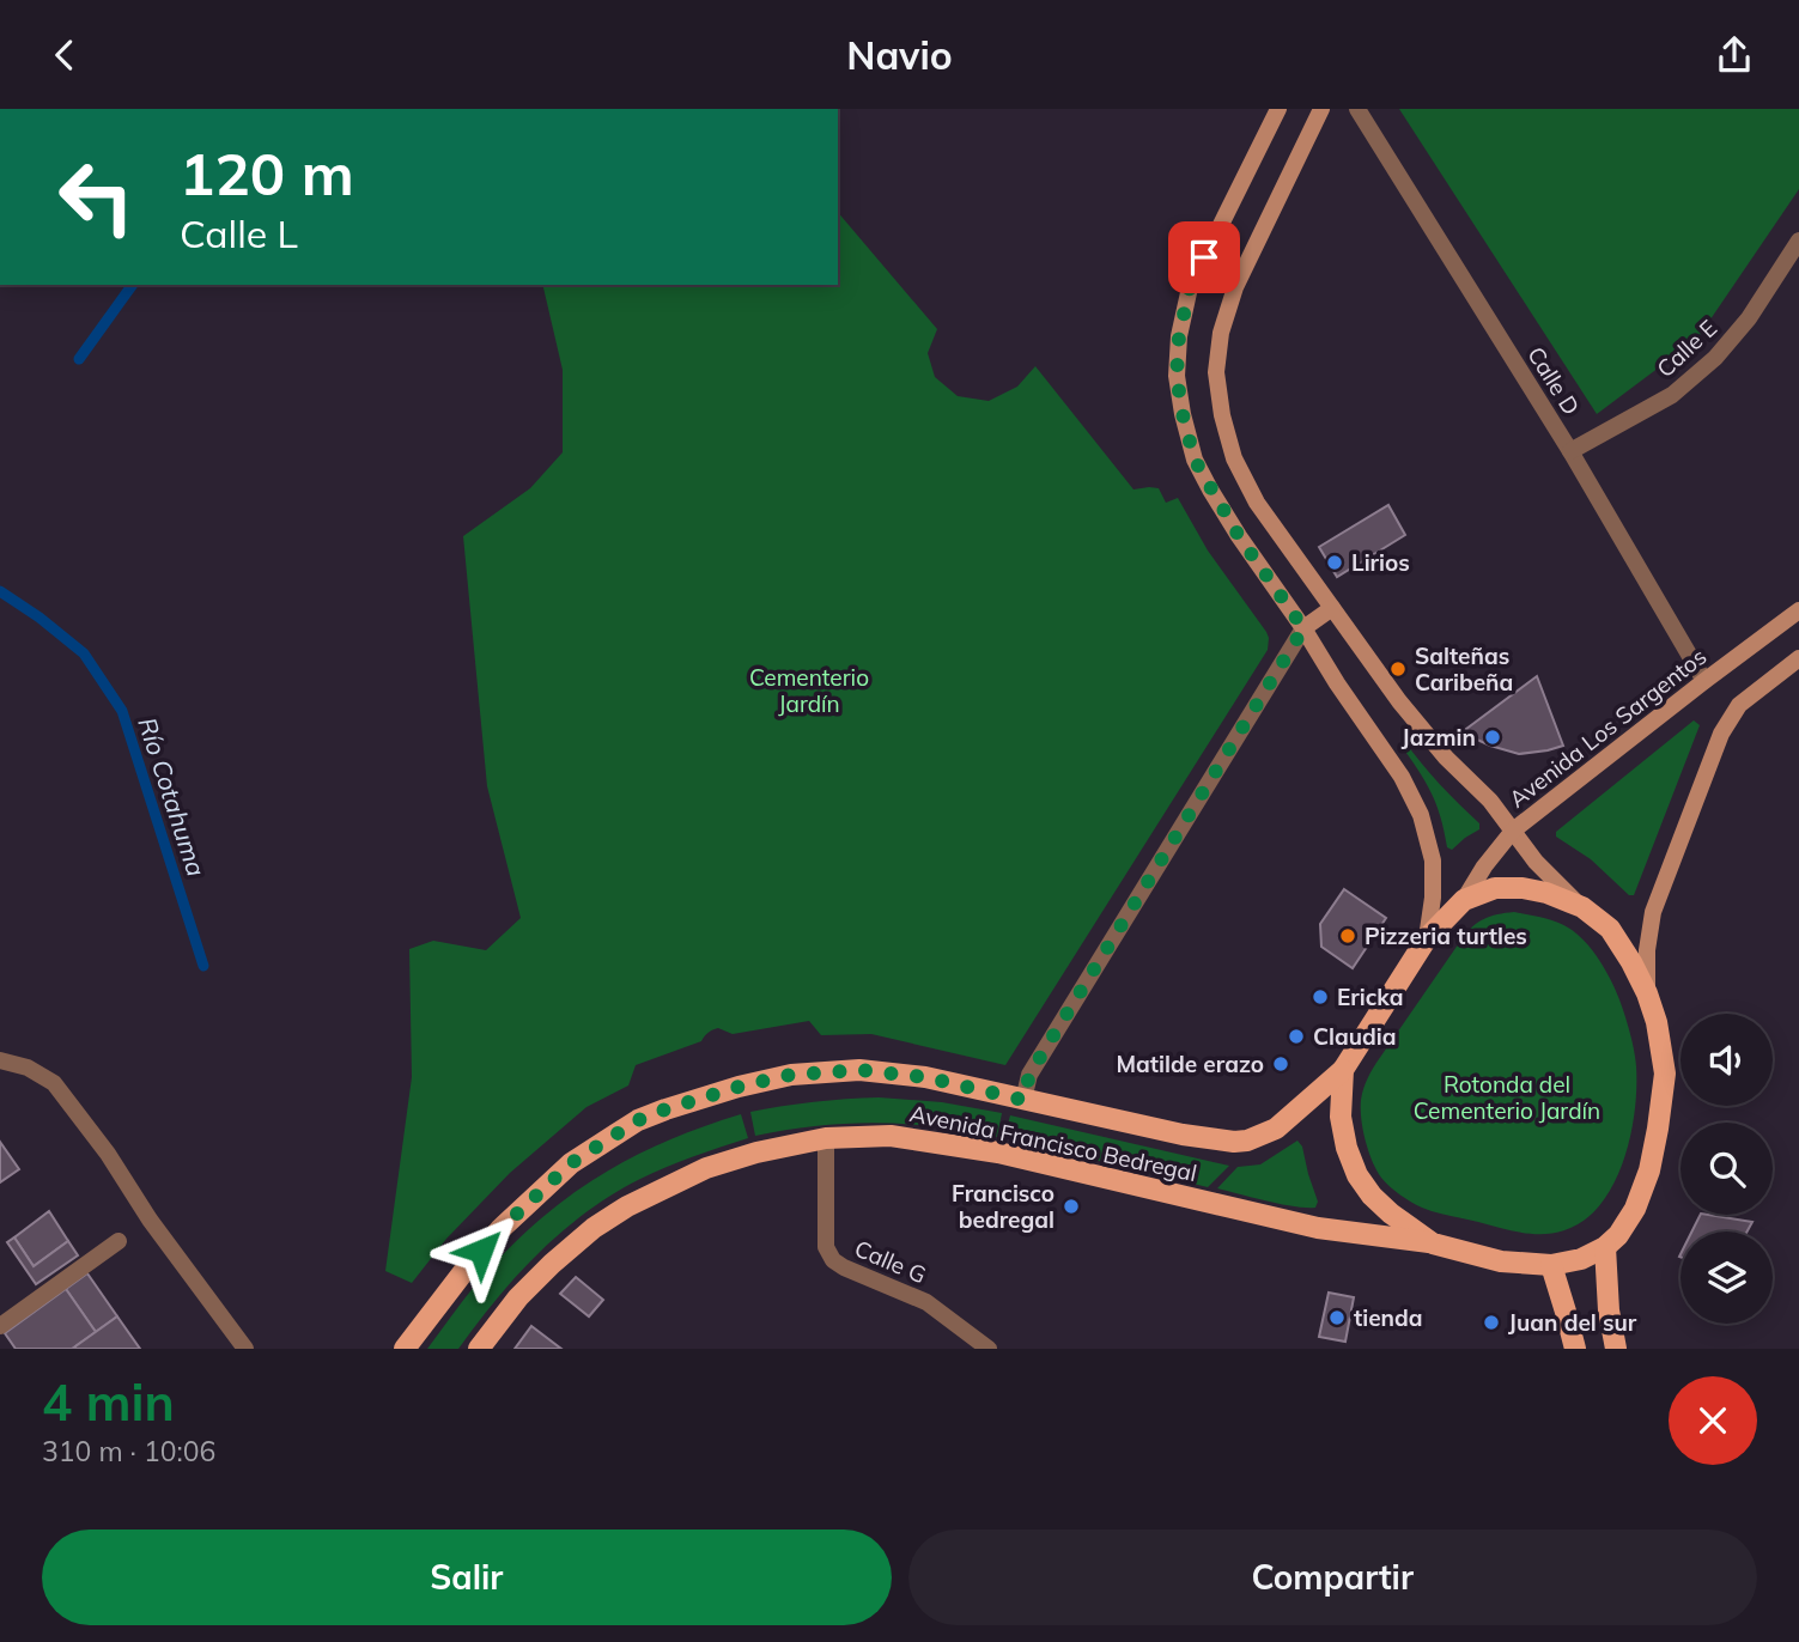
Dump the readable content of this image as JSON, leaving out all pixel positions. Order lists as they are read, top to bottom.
{
  "streets": {
    "main road": ["Avenida Los Sargentos", "Avenida Francisco Bedregal"],
    "street": ["Calle E", "Calle D", "Calle G"]
  },
  "crossings": [
    ["Calle E", "Calle D"],
    ["Calle D", "Avenida Los Sargentos"],
    ["Avenida Francisco Bedregal", "Calle G"]
  ],
  "water": ["Río Cotahuma"],
  "parks": ["Cementerio Jardín", "Rotonda del Cementerio Jardín"],
  "places": [
    "Lirios",
    "Salteñas Caribeña",
    "Jazmin",
    "Pizzeria turtles",
    "Ericka",
    "Claudia",
    "Matilde erazo",
    "Francisco bedregal",
    "tienda",
    "Juan del sur"
  ],
  "page": {
    "header": "Navio",
    "turn": ["120 m", "Calle L"],
    "heading": ["4 min", "310 m · 10:06"],
    "buttons": ["Salir", "Compartir"]
  }
}
